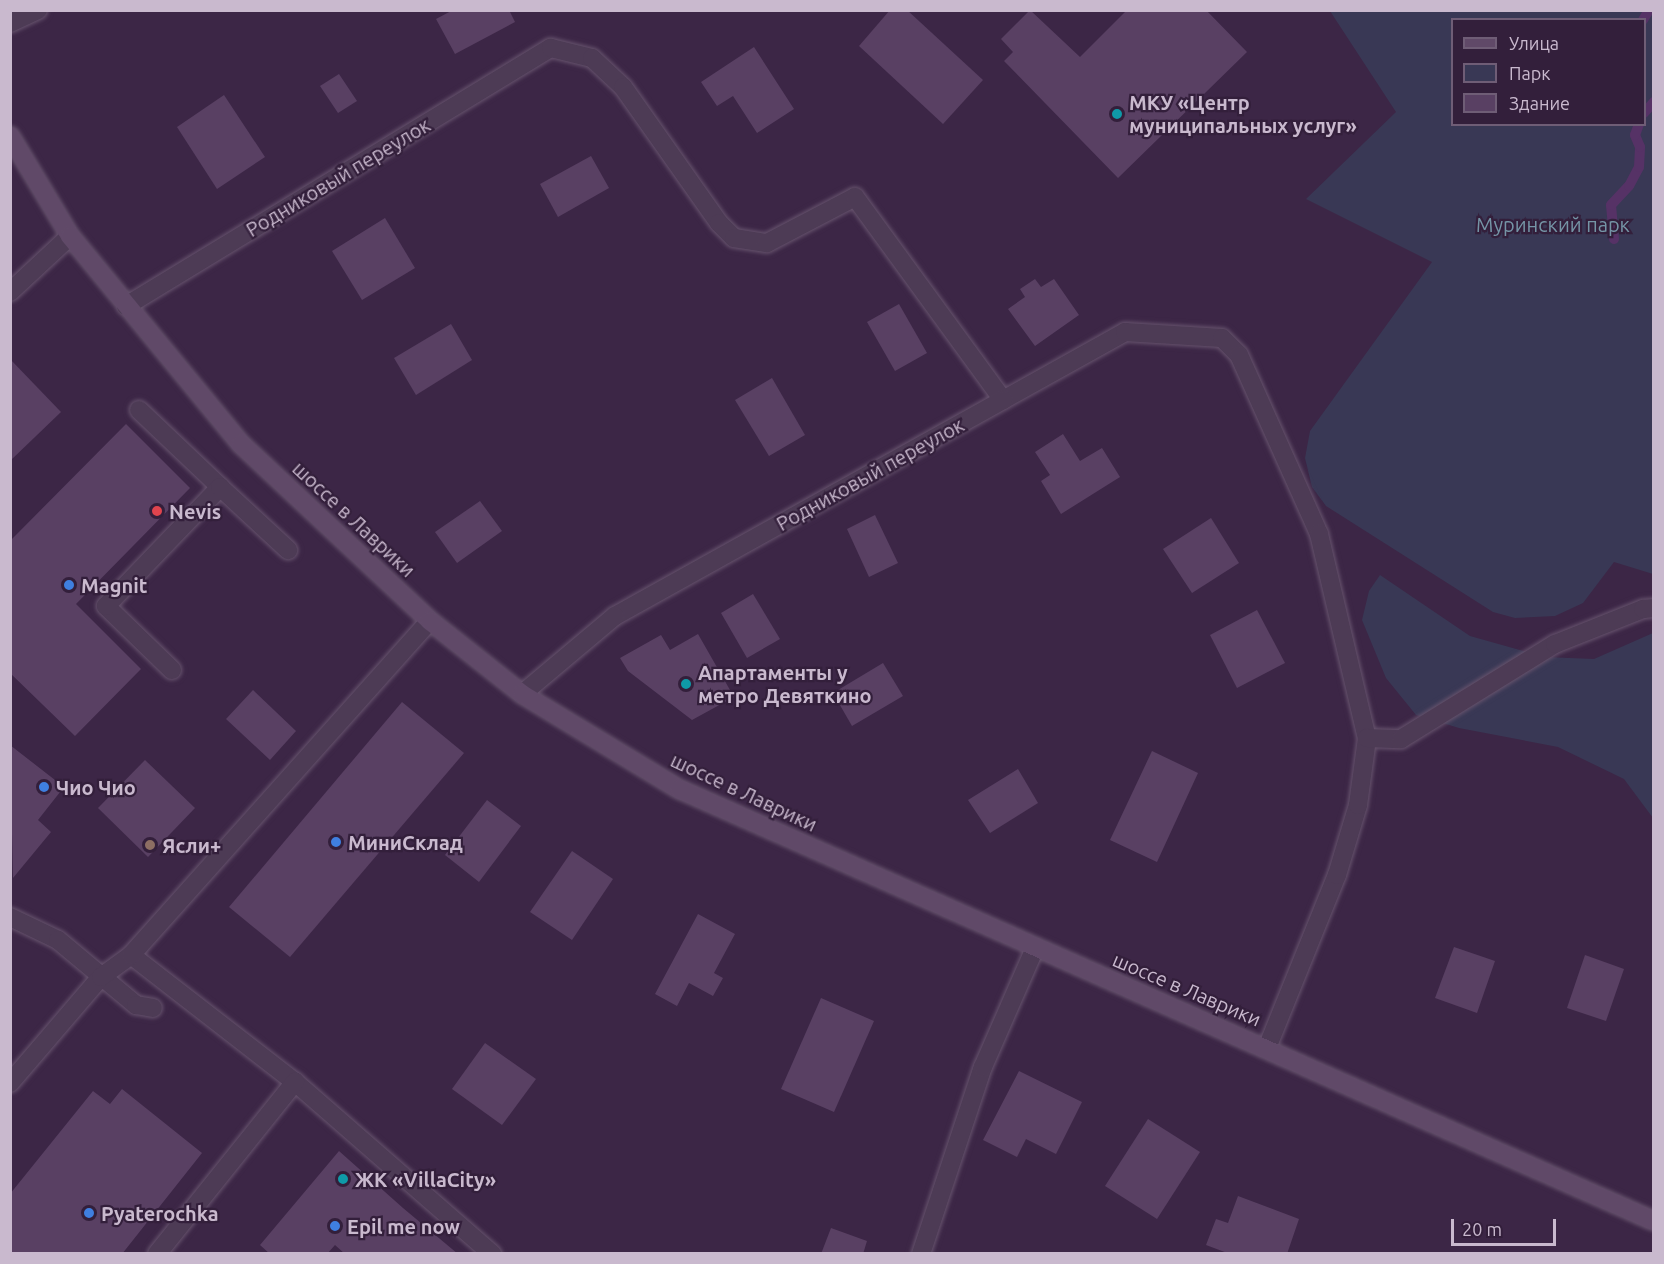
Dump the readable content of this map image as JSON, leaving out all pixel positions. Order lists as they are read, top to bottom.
{
  "streets": {
    "street": ["Родниковый переулок", "шоссе в Лаврики"]
  },
  "crossings": [
    ["Родниковый переулок", "шоссе в Лаврики"]
  ],
  "parks": ["Муринский парк"],
  "places": [
    "МКУ «Центр муниципальных услуг»",
    "Nevis",
    "Magnit",
    "Апартаменты у метро Девяткино",
    "Чио Чио",
    "МиниСклад",
    "Ясли+",
    "ЖК «VillaCity»",
    "Pyaterochka",
    "Epil me now"
  ],
  "legend": ["Улица", "Парк", "Здание"],
  "scale_bar": "20 m"
}
